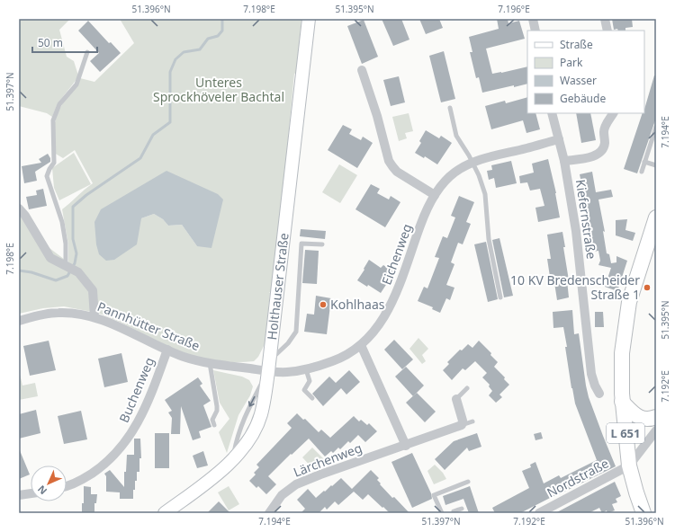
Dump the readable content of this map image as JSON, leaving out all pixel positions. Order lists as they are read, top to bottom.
{
  "streets": {
    "main road": ["L 651"],
    "street": [
      "Kiefernstraße",
      "Eichenweg",
      "Holthauser Straße",
      "Pannhütter Straße",
      "Buchenweg",
      "Lärchenweg",
      "Nordstraße"
    ]
  },
  "crossings": [
    ["Kiefernstraße", "Eichenweg"],
    ["Eichenweg", "Holthauser Straße"],
    ["Eichenweg", "Pannhütter Straße"],
    ["Holthauser Straße", "Pannhütter Straße"],
    ["Pannhütter Straße", "Buchenweg"],
    ["L 651", "Nordstraße"]
  ],
  "parks": ["Unteres Sprockhöveler Bachtal"],
  "places": ["10 KV Bredenscheider Straße 1", "Kohlhaas"],
  "legend": [
    "Straße",
    "Park",
    "Wasser",
    "Gebäude"
  ],
  "scale_bar": "50 m",
  "north": "bottom left",
  "coordinates": [
    "51.396°N",
    "7.198°E",
    "51.395°N",
    "7.196°E",
    "51.397°N",
    "7.194°E",
    "7.192°E"
  ]
}
